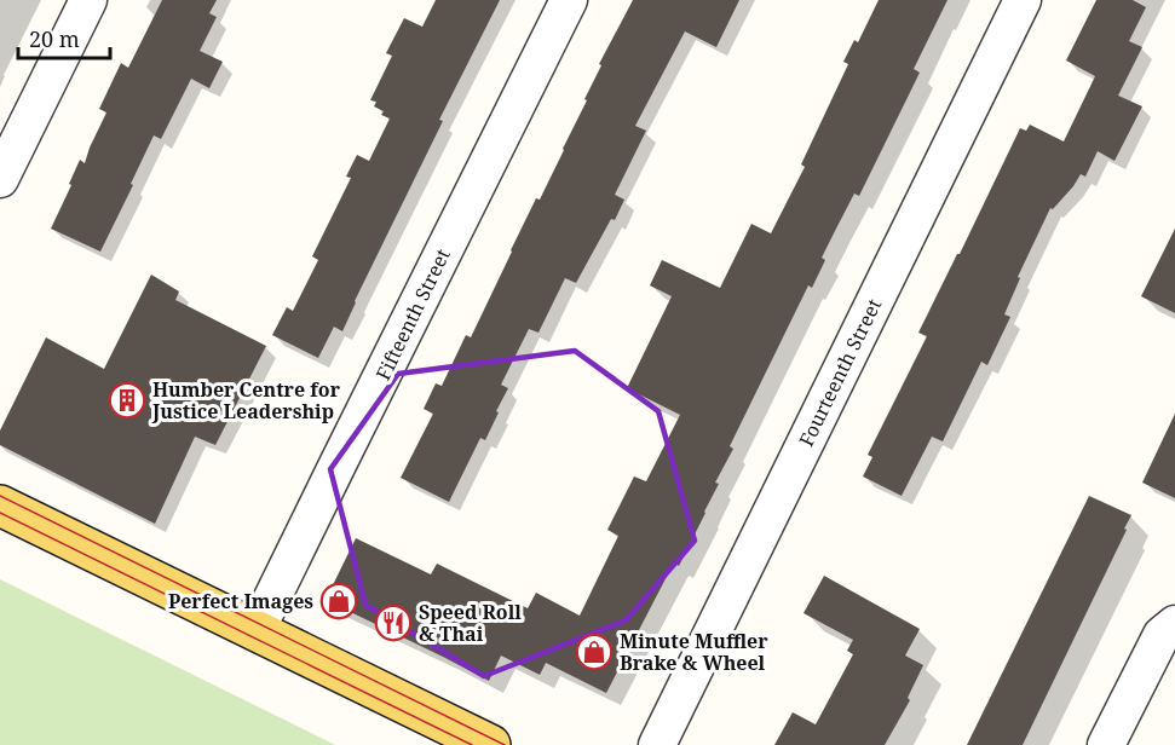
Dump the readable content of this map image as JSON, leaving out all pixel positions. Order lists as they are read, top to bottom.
{
  "streets": {
    "street": ["Fifteenth Street", "Fourteenth Street"]
  },
  "places": {
    "building": ["Humber Centre for Justice Leadership"],
    "shop": ["Perfect Images", "Minute Muffler Brake & Wheel"],
    "restaurant": ["Speed Roll & Thai"]
  },
  "scale_bar": "20 m"
}
